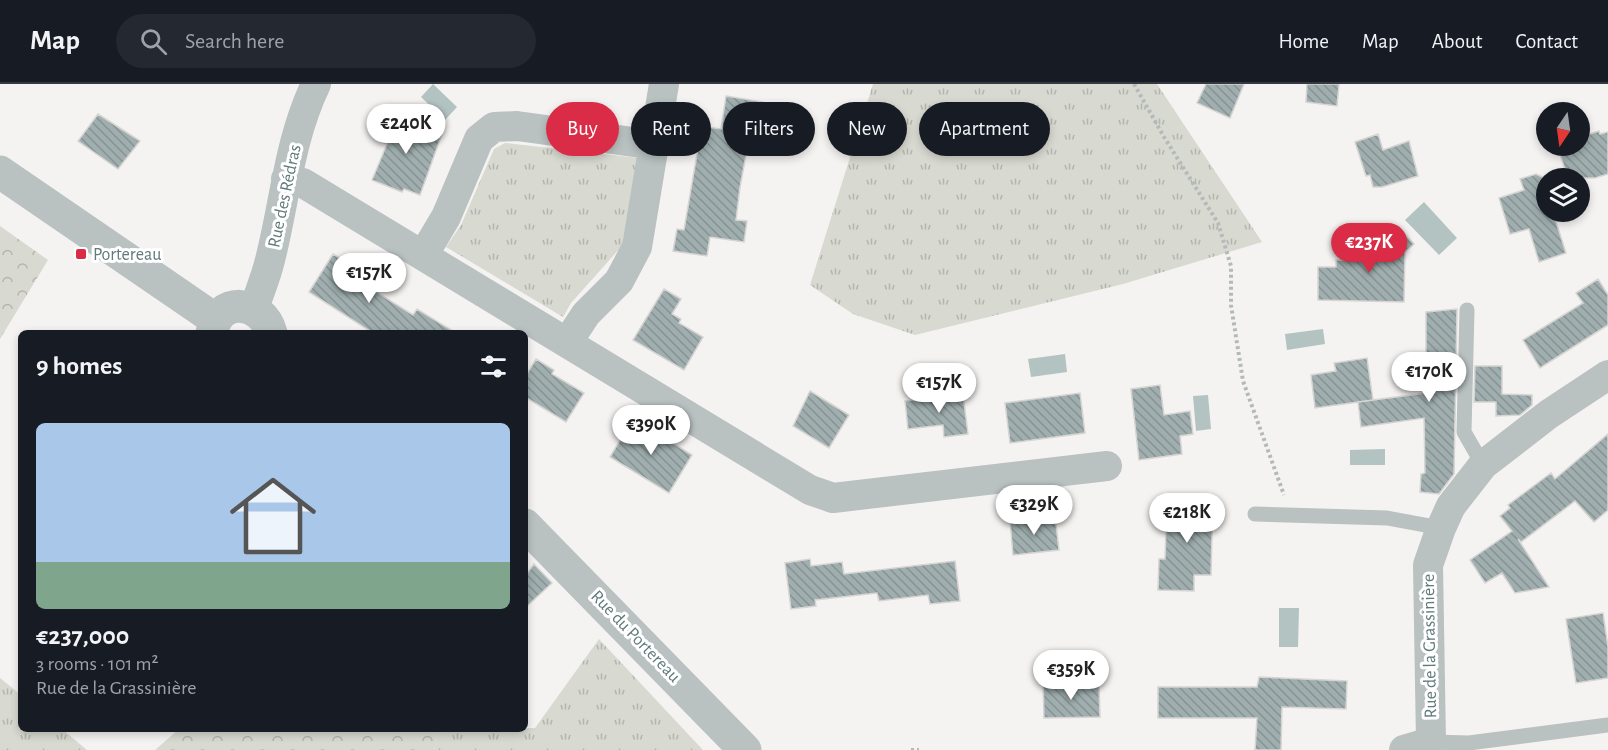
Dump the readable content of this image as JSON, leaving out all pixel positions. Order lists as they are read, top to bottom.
{
  "streets": {
    "street": ["Rue des Rédras", "Rue du Portereau", "Rue de la Grassinière"]
  },
  "places": {
    "transit": ["Portereau"]
  },
  "north": "bottom",
  "page": {
    "header": "Map",
    "search": "Search here",
    "nav": [
      "Home",
      "Map",
      "About",
      "Contact"
    ],
    "chip": [
      "Buy",
      "Rent",
      "Filters",
      "New",
      "Apartment"
    ],
    "price": [
      "€240K",
      "€237K",
      "€157K",
      "€170K",
      "€157K",
      "€390K",
      "€329K",
      "€218K",
      "€359K"
    ],
    "heading": "9 homes",
    "list": [
      {
        "name": "€237,000",
        "note": "3 rooms · 101 m² · Rue de la Grassinière"
      }
    ]
  }
}
